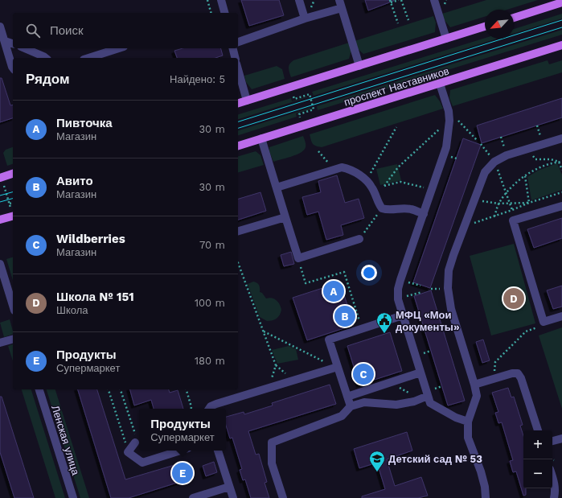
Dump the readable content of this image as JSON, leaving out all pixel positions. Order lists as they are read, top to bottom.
{
  "streets": {
    "main road": ["проспект Наставников"],
    "street": ["Ленская улица"]
  },
  "places": {
    "public building": ["МФЦ «Мои документы»"],
    "school or university": ["Детский сад № 53"]
  },
  "north": "bottom left",
  "page": {
    "search": "Поиск",
    "heading": ["Рядом", "Найдено: 5"],
    "list": [
      {
        "mark": "A",
        "name": "Пивточка",
        "note": "Магазин",
        "value": "30 m"
      },
      {
        "mark": "B",
        "name": "Авито",
        "note": "Магазин",
        "value": "30 m"
      },
      {
        "mark": "C",
        "name": "Wildberries",
        "note": "Магазин",
        "value": "70 m"
      },
      {
        "mark": "D",
        "name": "Школа № 151",
        "note": "Школа",
        "value": "100 m"
      },
      {
        "mark": "E",
        "name": "Продукты",
        "note": "Супермаркет",
        "value": "180 m"
      }
    ],
    "pins": [
      "A",
      "D",
      "B",
      "C",
      "E"
    ],
    "popup": ["Продукты", "Супермаркет"],
    "map_buttons": ["+", "−"]
  }
}
